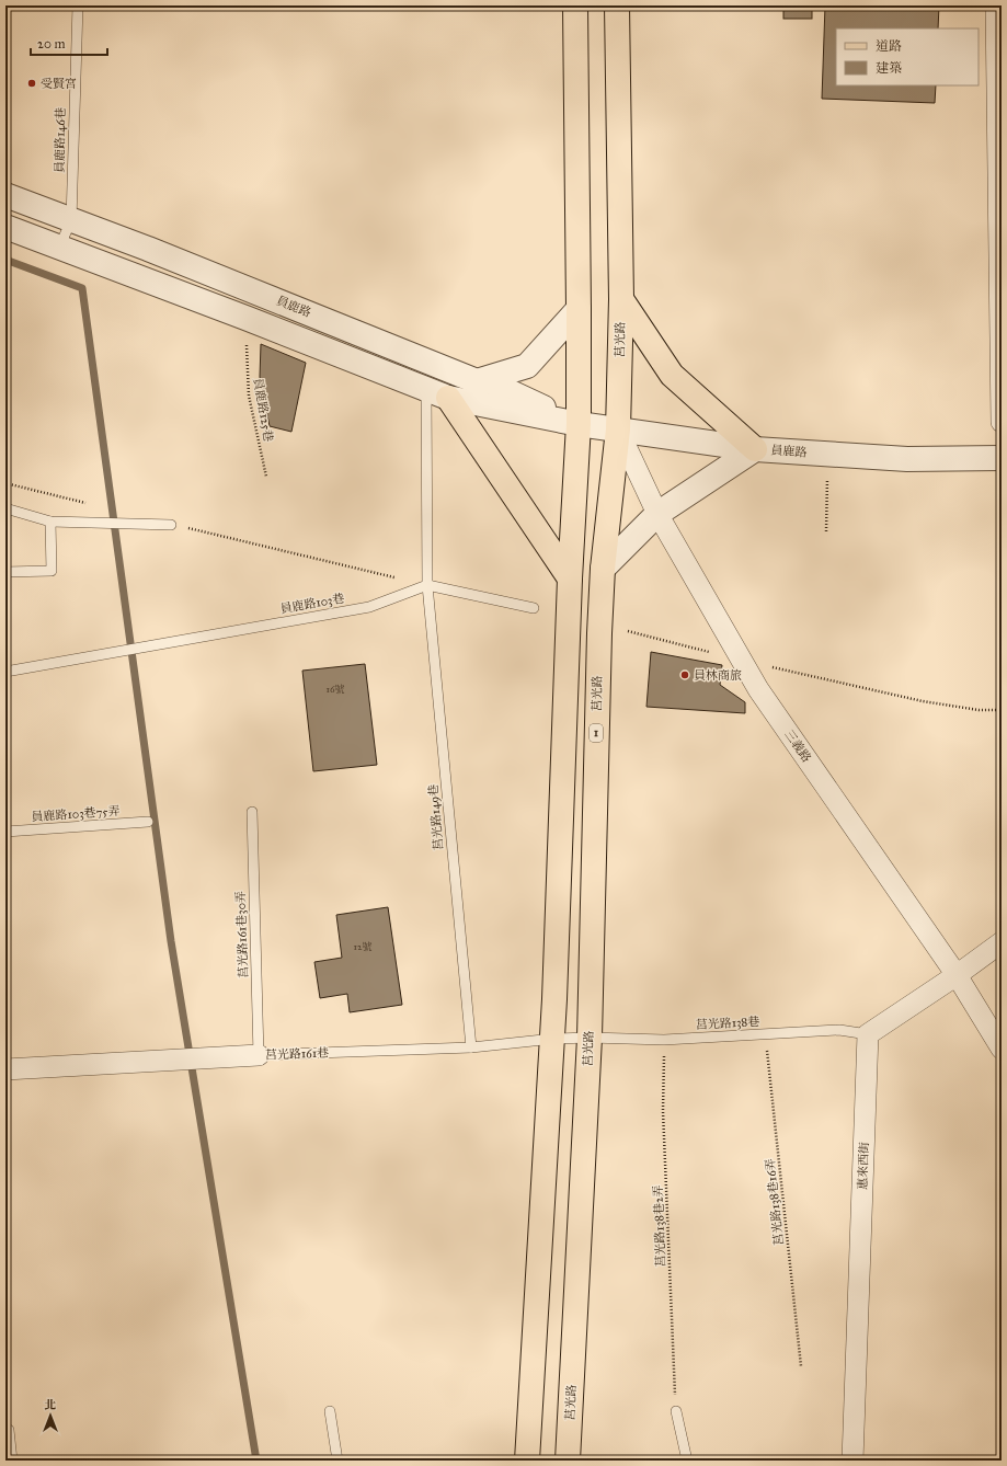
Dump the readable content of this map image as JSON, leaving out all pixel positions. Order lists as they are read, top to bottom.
{
  "streets": {
    "main road": ["莒光路", "1"],
    "street": [
      "員鹿路",
      "三義路",
      "莒光路161巷",
      "惠來西街"
    ],
    "lane": [
      "員鹿路146巷",
      "員鹿路103巷",
      "員鹿路103巷75弄",
      "莒光路149巷",
      "莒光路161巷30弄",
      "莒光路138巷"
    ],
    "path": ["員鹿路125巷", "莒光路138巷16弄", "莒光路138巷2弄"]
  },
  "crossings": [
    ["員鹿路146巷", "員鹿路"],
    ["員鹿路", "莒光路"],
    ["員鹿路", "員鹿路125巷"],
    ["員鹿路", "三義路"],
    ["莒光路", "三義路"],
    ["莒光路", "莒光路138巷"],
    ["莒光路", "莒光路161巷"],
    ["員鹿路103巷", "莒光路149巷"],
    ["莒光路149巷", "莒光路161巷"],
    ["莒光路161巷30弄", "莒光路161巷"],
    ["莒光路138巷", "莒光路161巷"],
    ["莒光路138巷", "惠來西街"],
    ["莒光路138巷", "莒光路138巷16弄"],
    ["莒光路138巷", "莒光路138巷2弄"]
  ],
  "places": ["受賢宮", "員林商旅"],
  "house_numbers": ["16號", "12號"],
  "legend": ["道路", "建築"],
  "scale_bar": "20 m",
  "north": "top"
}
